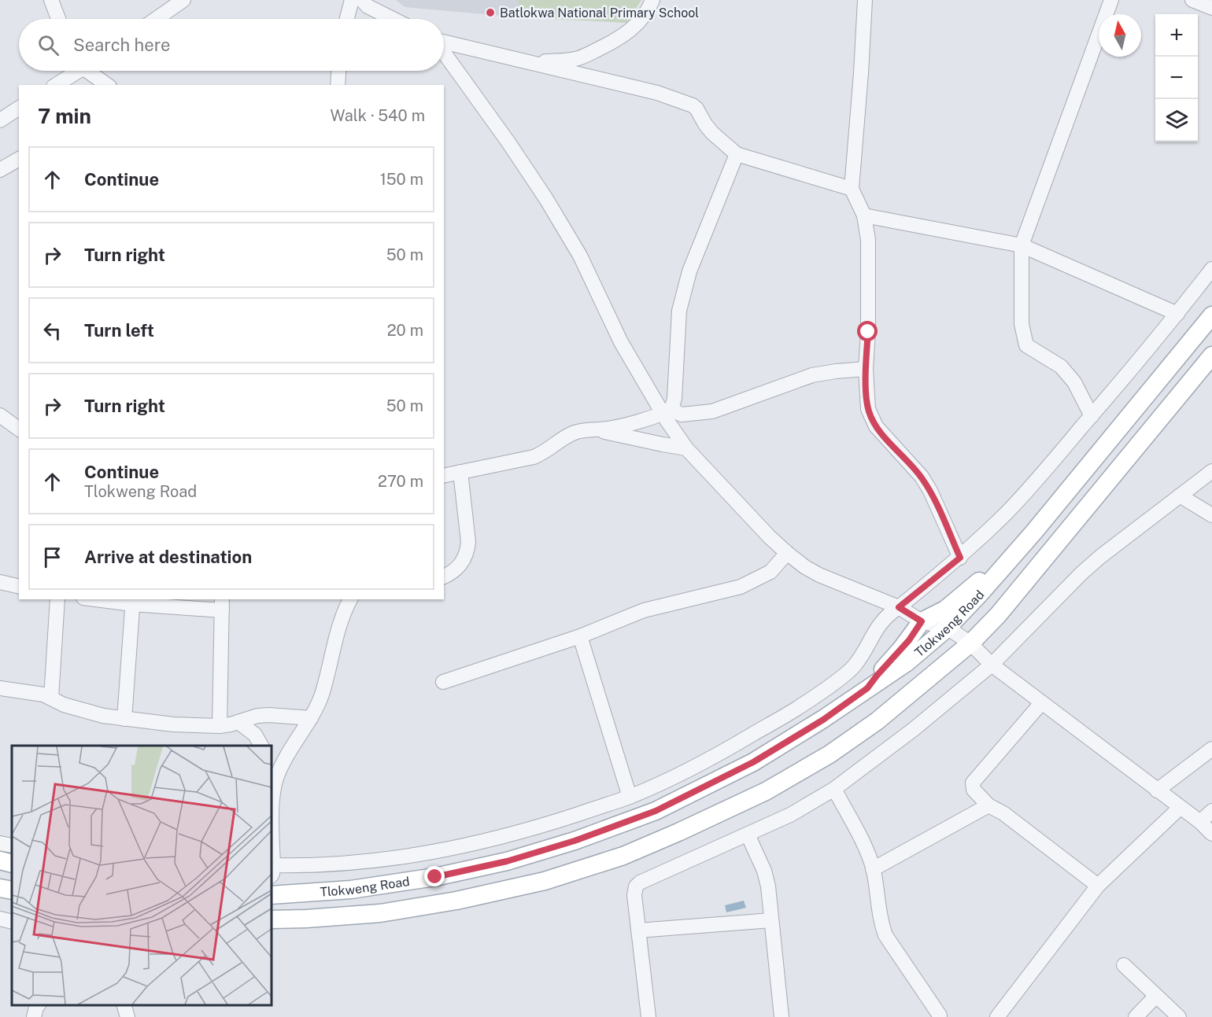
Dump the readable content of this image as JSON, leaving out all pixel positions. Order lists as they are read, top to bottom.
{
  "streets": {
    "main road": ["Tlokweng Road"]
  },
  "places": ["Batlokwa National Primary School"],
  "north": "top",
  "page": {
    "map_buttons": ["+", "−"],
    "search": "Search here",
    "heading": ["7 min", "Walk · 540 m"],
    "list": [
      ["Continue", "150 m"],
      ["Turn right", "50 m"],
      ["Turn left", "20 m"],
      ["Turn right", "50 m"],
      ["Continue", "Tlokweng Road", "270 m"],
      "Arrive at destination"
    ]
  }
}
